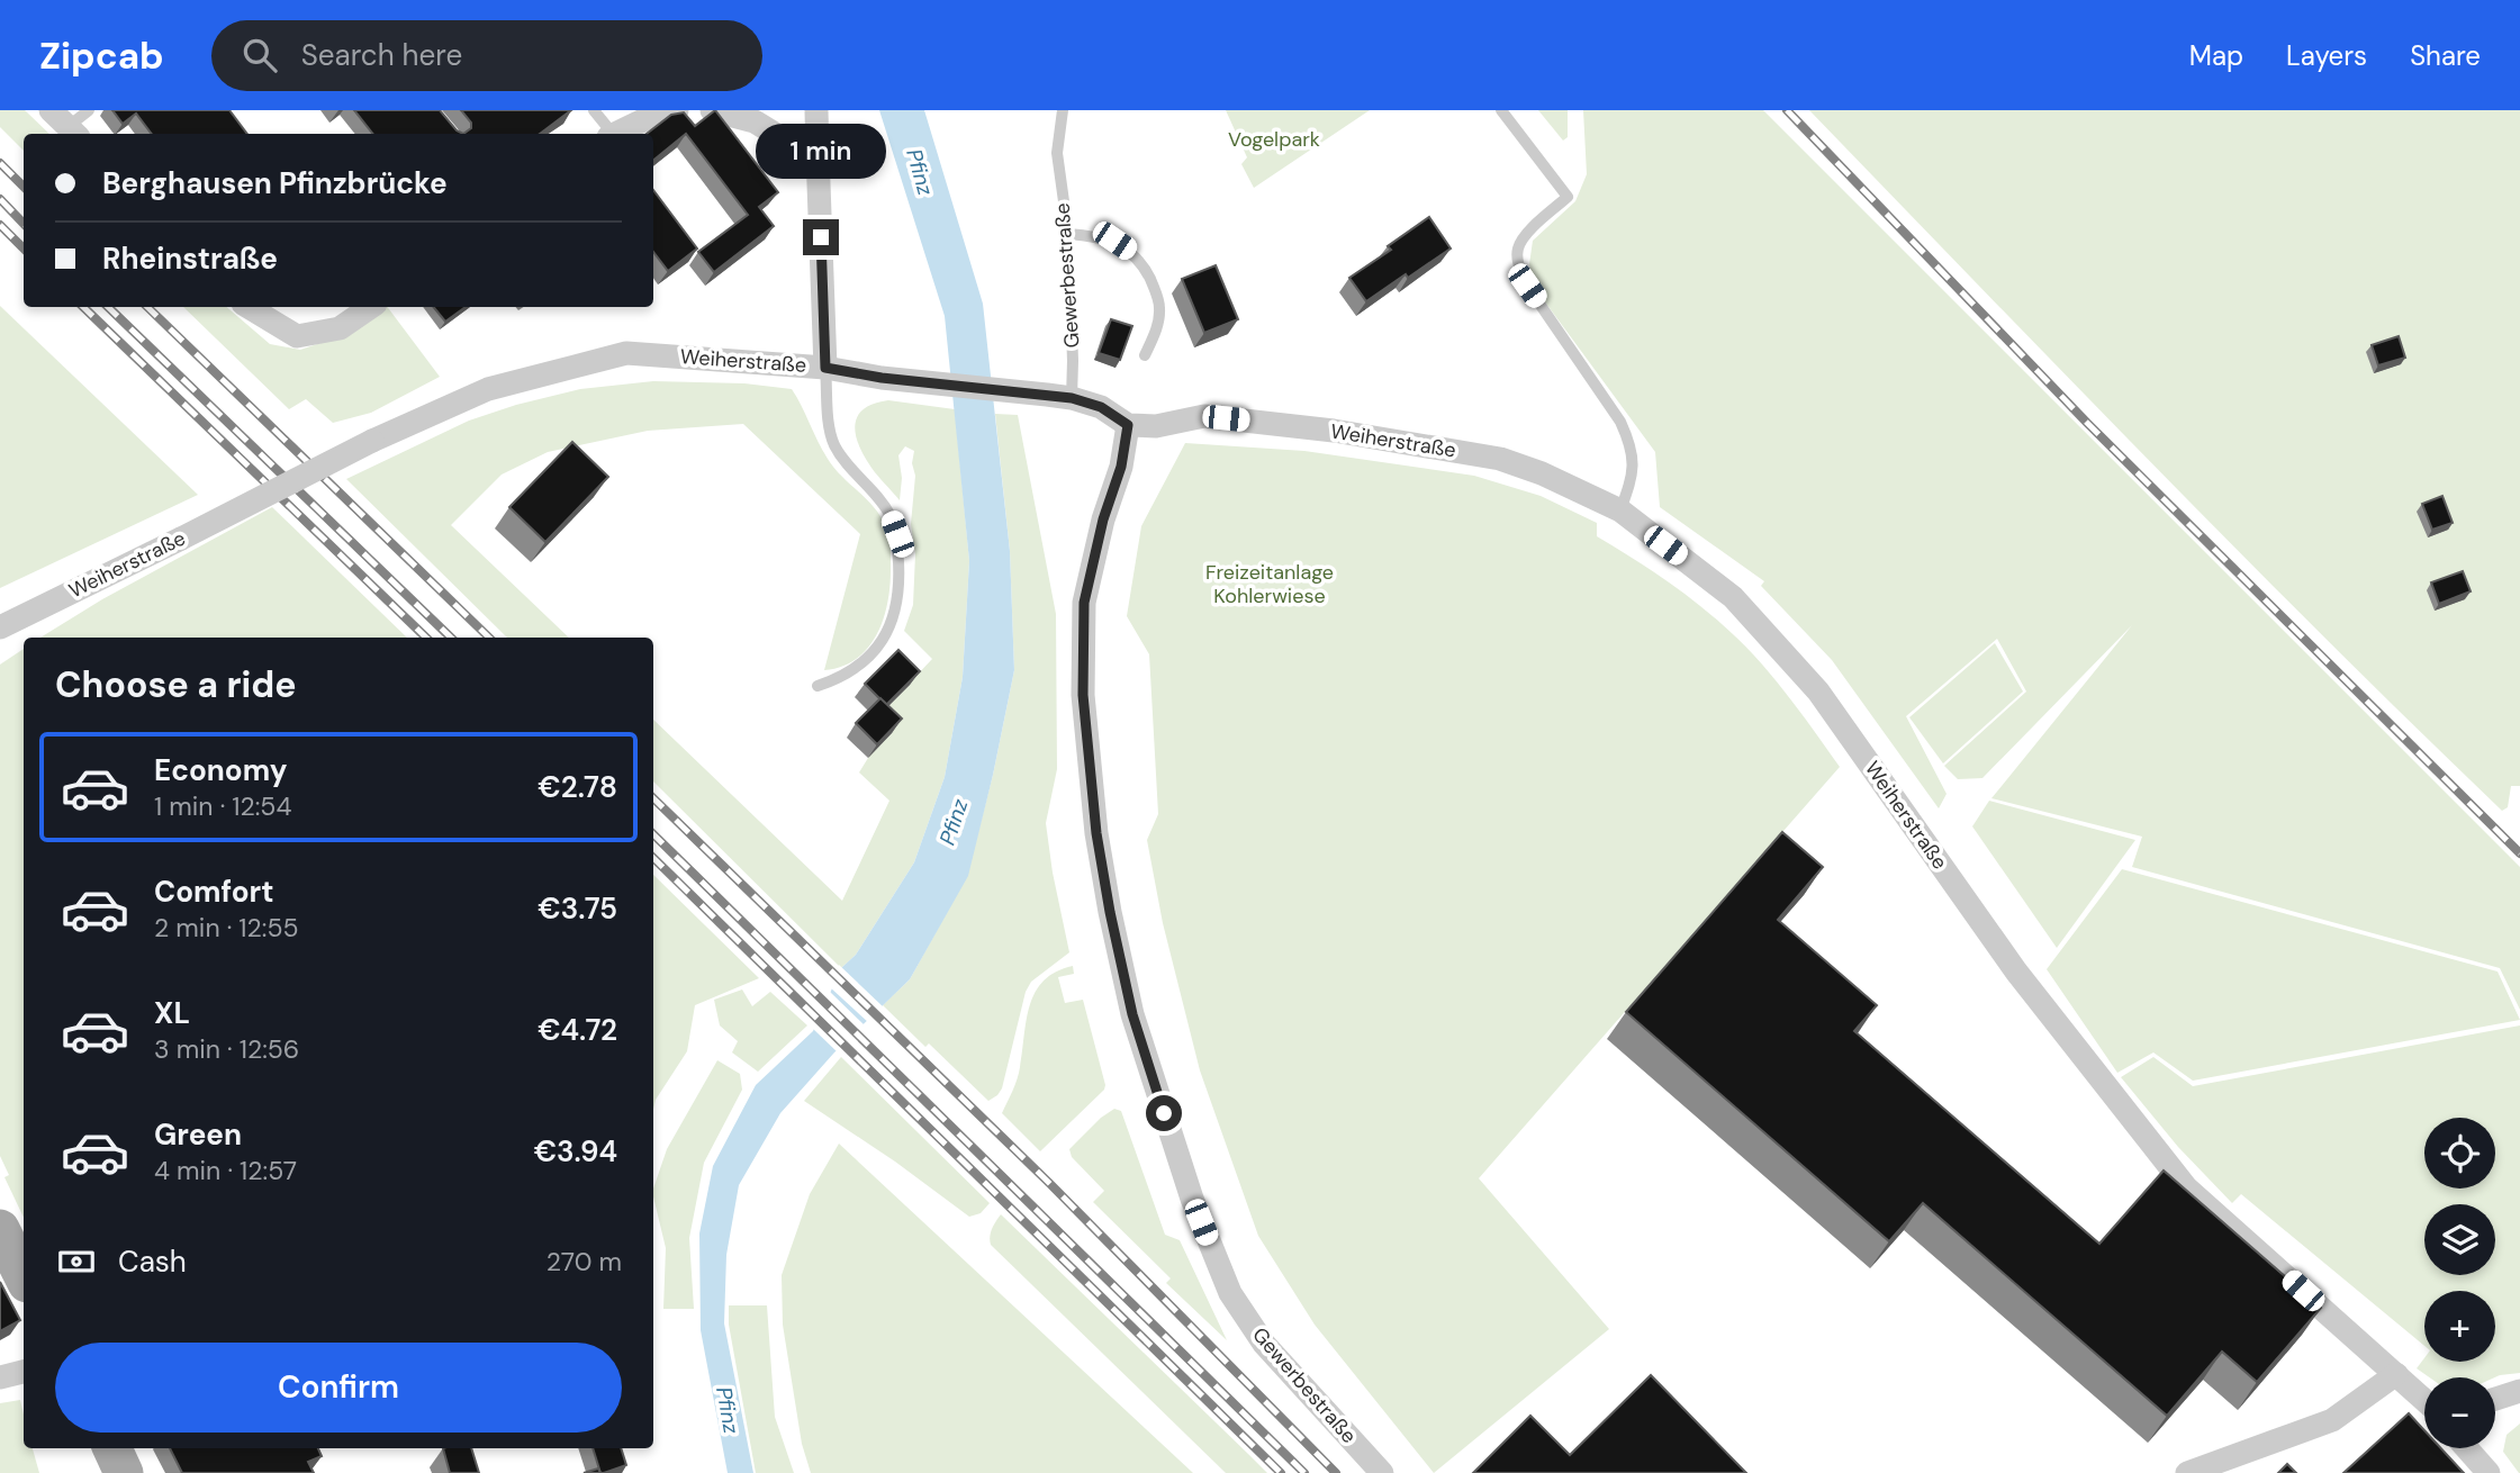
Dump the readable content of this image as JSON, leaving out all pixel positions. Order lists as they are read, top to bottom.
{
  "streets": {
    "street": ["Gewerbestraße", "Weiherstraße"]
  },
  "crossings": [
    ["Gewerbestraße", "Weiherstraße"]
  ],
  "water": ["Pfinz"],
  "parks": ["Vogelpark", "Freizeitanlage Kohlerwiese"],
  "page": {
    "header": "Zipcab",
    "search": "Search here",
    "nav": ["Map", "Layers", "Share"],
    "bubble": "1 min",
    "banner": ["Berghausen Pfinzbrücke", "Rheinstraße"],
    "heading": "Choose a ride",
    "list": [
      {
        "name": "Economy",
        "note": "1 min · 12:54",
        "value": "€2.78"
      },
      {
        "name": "Comfort",
        "note": "2 min · 12:55",
        "value": "€3.75"
      },
      {
        "name": "XL",
        "note": "3 min · 12:56",
        "value": "€4.72"
      },
      {
        "name": "Green",
        "note": "4 min · 12:57",
        "value": "€3.94"
      }
    ],
    "map_buttons": ["+", "−"],
    "pay": ["Cash", "270 m"],
    "buttons": "Confirm"
  }
}
